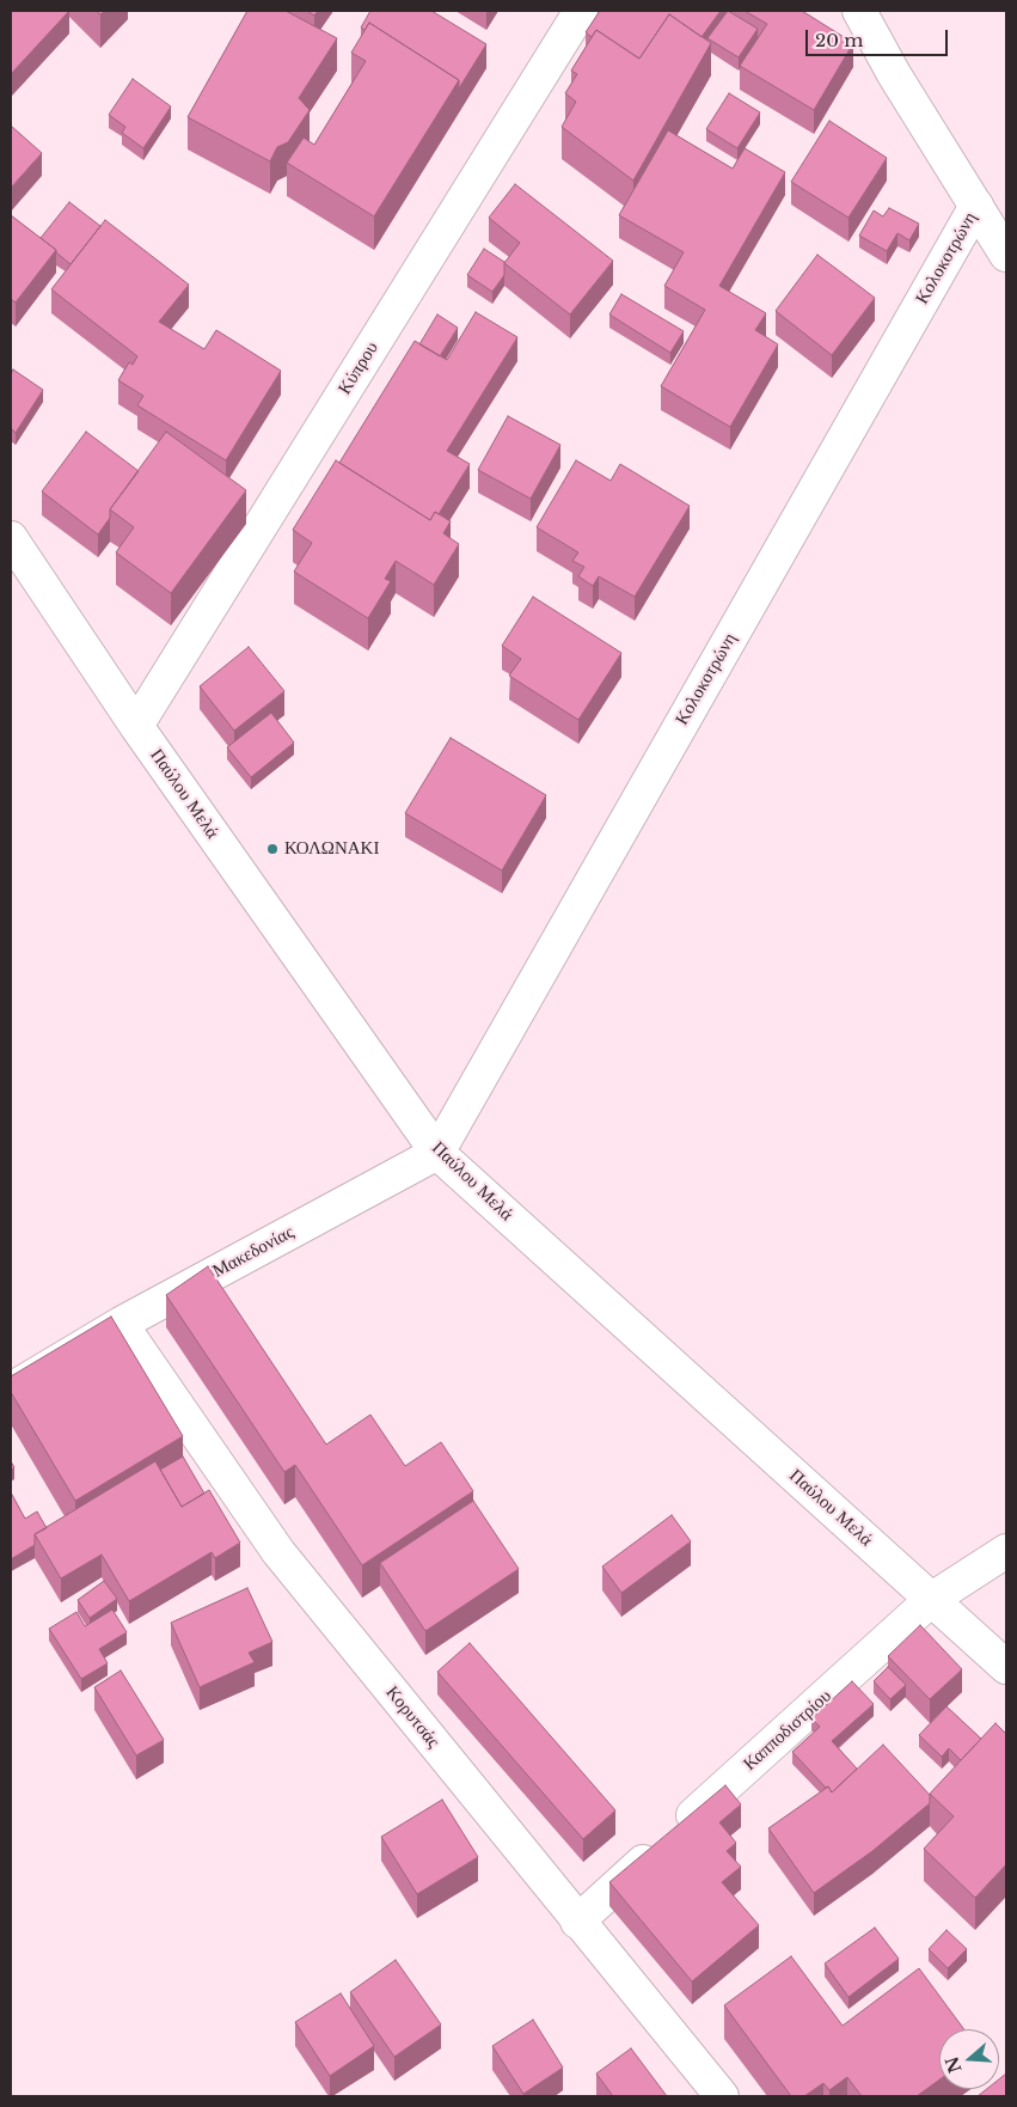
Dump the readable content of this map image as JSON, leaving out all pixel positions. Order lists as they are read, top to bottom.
{
  "streets": {
    "street": [
      "Κολοκοτρώνη",
      "Κύπρου",
      "Παύλου Μελά",
      "Μακεδονίας",
      "Κορυτσάς",
      "Καπποδιστρίου"
    ]
  },
  "crossings": [
    ["Κολοκοτρώνη", "Παύλου Μελά"],
    ["Κολοκοτρώνη", "Μακεδονίας"],
    ["Κύπρου", "Παύλου Μελά"],
    ["Παύλου Μελά", "Μακεδονίας"],
    ["Παύλου Μελά", "Καπποδιστρίου"],
    ["Μακεδονίας", "Κορυτσάς"],
    ["Κορυτσάς", "Καπποδιστρίου"]
  ],
  "places": ["ΚΟΛΩΝΑΚΙ"],
  "scale_bar": "20 m",
  "north": "left"
}
